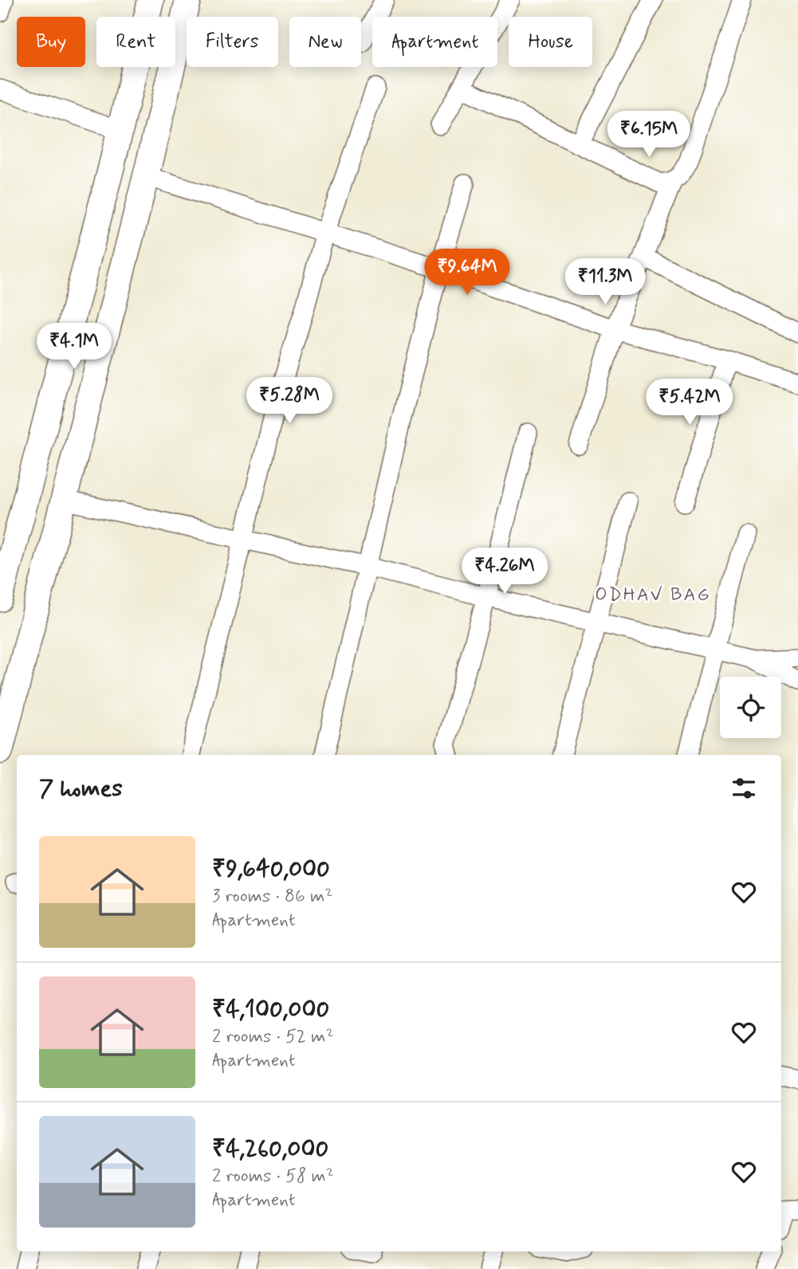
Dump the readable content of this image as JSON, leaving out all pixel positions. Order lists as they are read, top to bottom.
{
  "districts": ["ODHAV BAG"],
  "page": {
    "chip": [
      "Buy",
      "Rent",
      "Filters",
      "New",
      "Apartment",
      "House"
    ],
    "price": [
      "₹6.15M",
      "₹9.64M",
      "₹11.3M",
      "₹4.1M",
      "₹5.28M",
      "₹5.42M",
      "₹4.26M"
    ],
    "heading": "7 homes",
    "list": [
      {
        "name": "₹9,640,000",
        "note": "3 rooms · 86 m² · Apartment"
      },
      {
        "name": "₹4,100,000",
        "note": "2 rooms · 52 m² · Apartment"
      },
      {
        "name": "₹4,260,000",
        "note": "2 rooms · 58 m² · Apartment"
      }
    ]
  }
}
